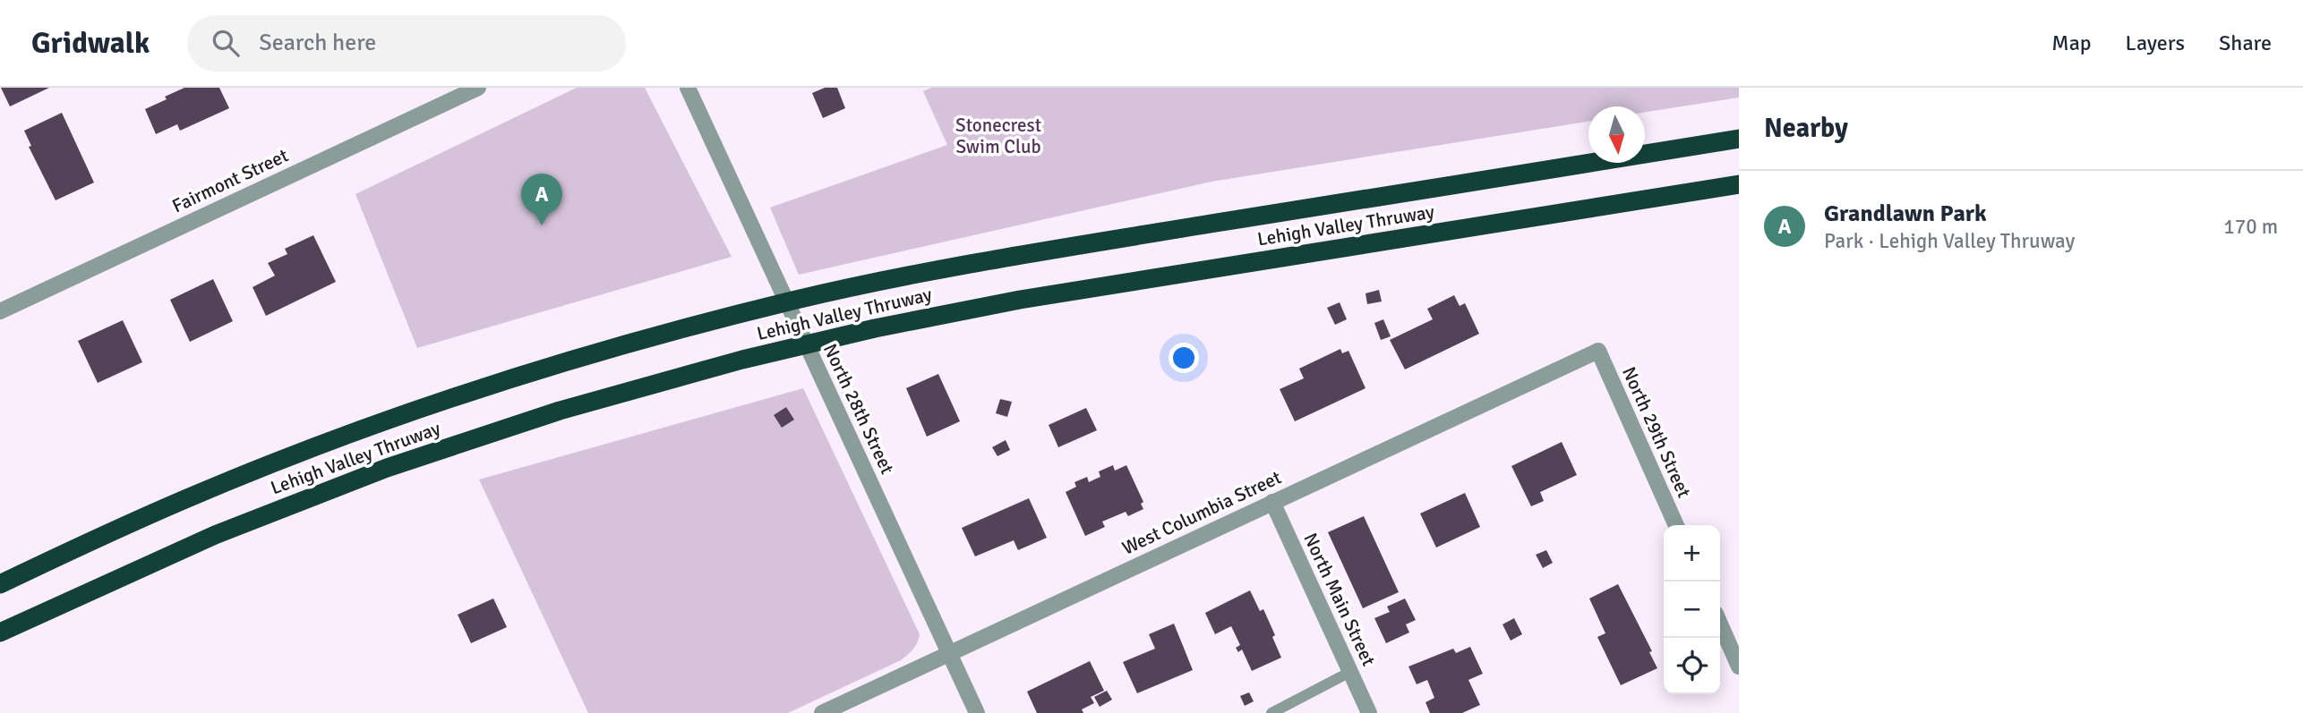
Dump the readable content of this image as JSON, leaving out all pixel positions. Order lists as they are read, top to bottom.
{
  "streets": {
    "highway": ["Lehigh Valley Thruway"],
    "street": [
      "Fairmont Street",
      "North 28th Street",
      "North 29th Street",
      "West Columbia Street",
      "North Main Street"
    ]
  },
  "crossings": [
    ["North 28th Street", "West Columbia Street"],
    ["North 29th Street", "West Columbia Street"],
    ["West Columbia Street", "North Main Street"]
  ],
  "parks": ["Stonecrest Swim Club"],
  "north": "bottom",
  "page": {
    "header": "Gridwalk",
    "search": "Search here",
    "nav": ["Map", "Layers", "Share"],
    "heading": "Nearby",
    "list": [
      {
        "mark": "A",
        "name": "Grandlawn Park",
        "note": "Park · Lehigh Valley Thruway",
        "value": "170 m"
      }
    ],
    "pins": "A",
    "map_buttons": ["+", "−"]
  }
}
